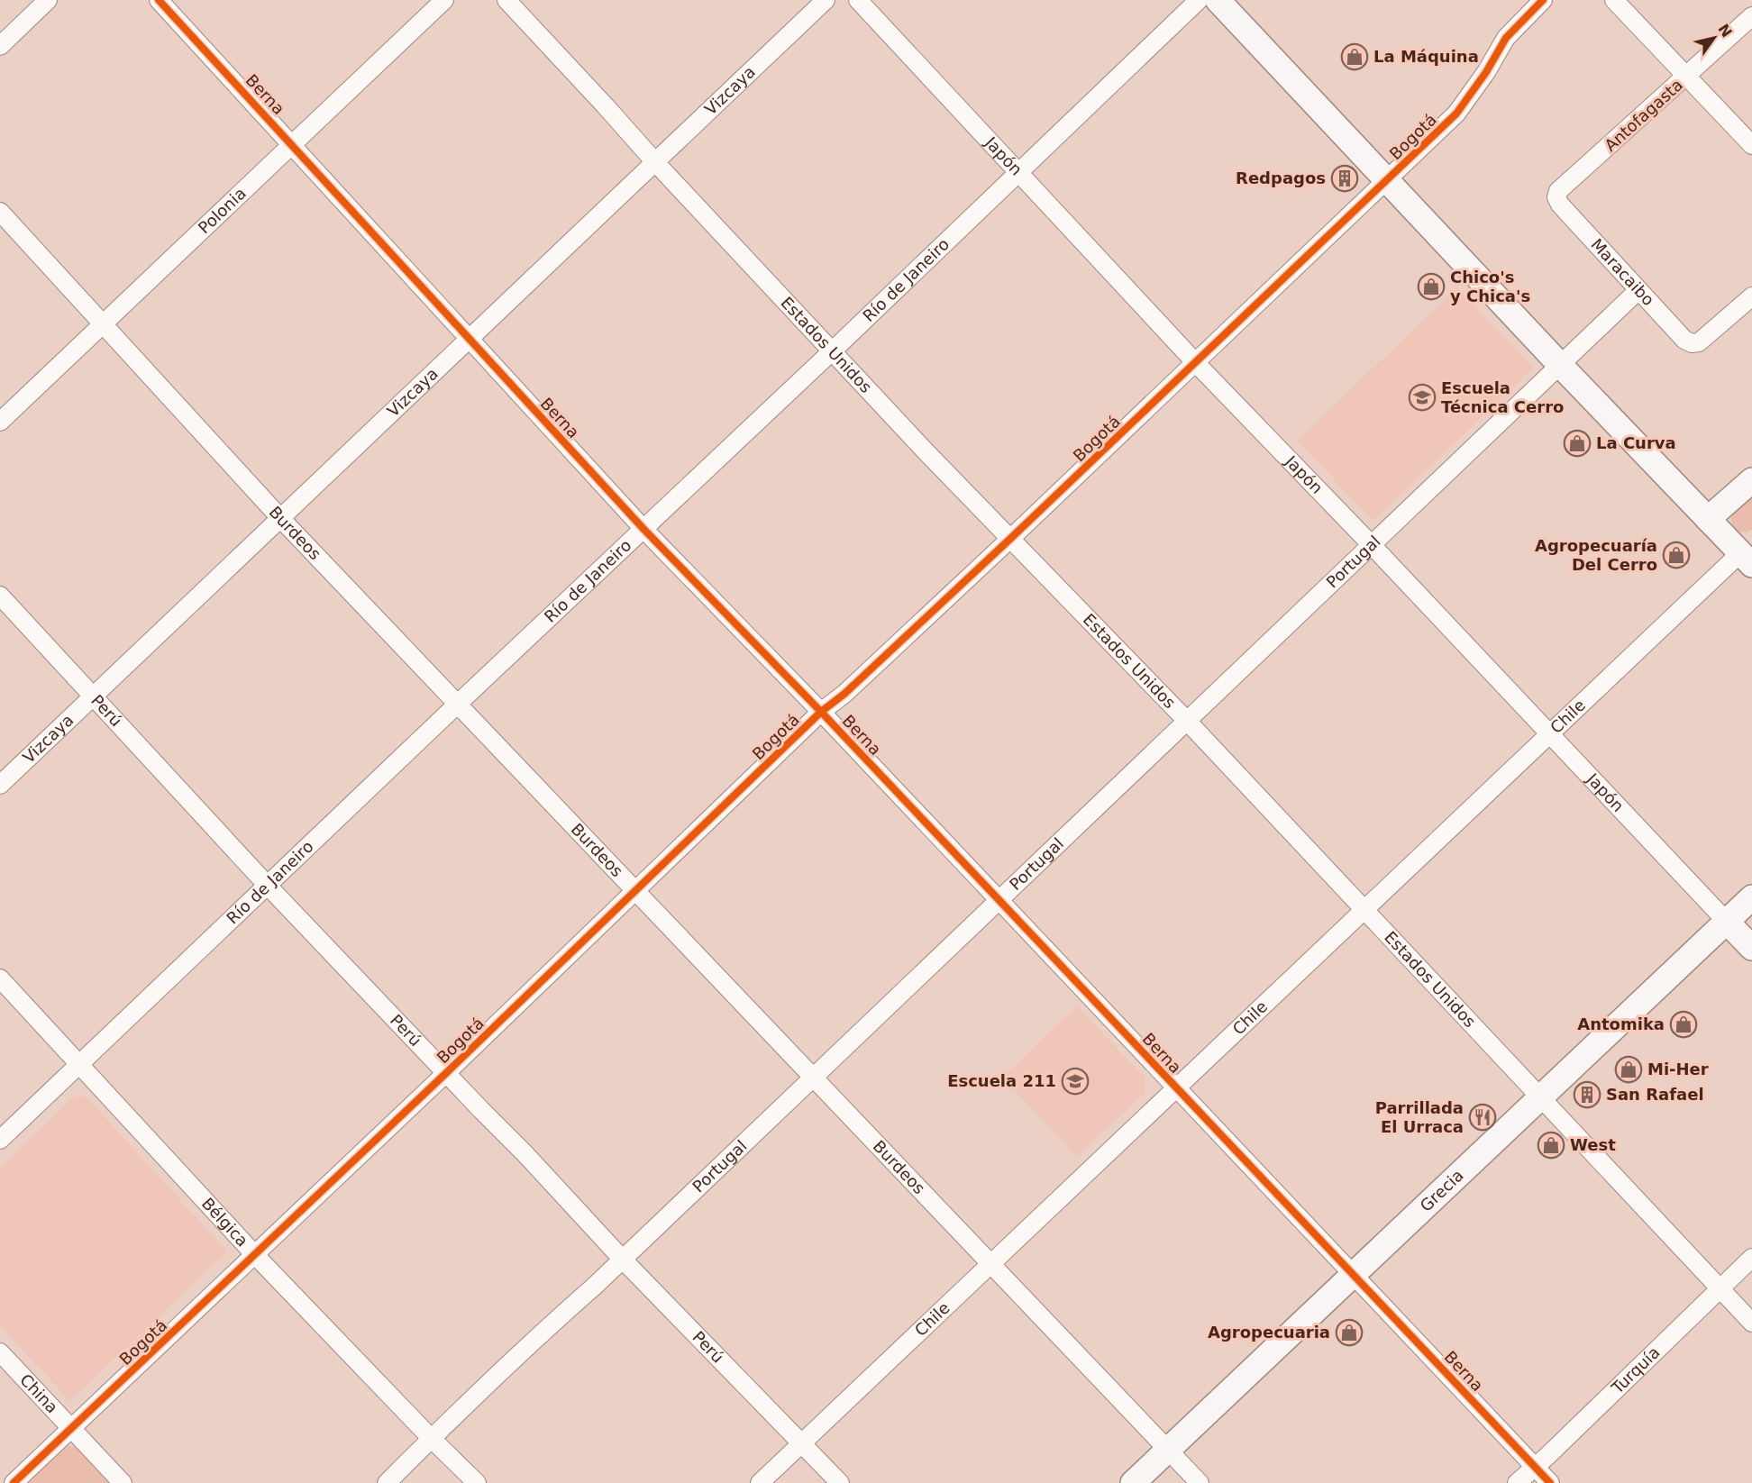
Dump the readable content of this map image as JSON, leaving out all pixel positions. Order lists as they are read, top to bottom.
{
  "streets": {
    "street": [
      "Vizcaya",
      "Berna",
      "Antofagasta",
      "Bogotá",
      "Japón",
      "Polonia",
      "Maracaibo",
      "Río de Janeiro",
      "Estados Unidos",
      "Burdeos",
      "Portugal",
      "Perú",
      "Chile",
      "Grecia",
      "Bélgica",
      "Turquía",
      "China"
    ]
  },
  "crossings": [
    ["Vizcaya", "Berna"],
    ["Vizcaya", "Estados Unidos"],
    ["Vizcaya", "Burdeos"],
    ["Vizcaya", "Perú"],
    ["Berna", "Bogotá"],
    ["Berna", "Polonia"],
    ["Berna", "Río de Janeiro"],
    ["Berna", "Portugal"],
    ["Berna", "Chile"],
    ["Berna", "Grecia"],
    ["Berna", "Turquía"],
    ["Antofagasta", "Maracaibo"],
    ["Bogotá", "Japón"],
    ["Bogotá", "Estados Unidos"],
    ["Bogotá", "Burdeos"],
    ["Bogotá", "Perú"],
    ["Bogotá", "Bélgica"],
    ["Bogotá", "China"],
    ["Japón", "Río de Janeiro"],
    ["Japón", "Portugal"],
    ["Japón", "Chile"],
    ["Japón", "Grecia"],
    ["Polonia", "Burdeos"],
    ["Maracaibo", "Portugal"],
    ["Río de Janeiro", "Estados Unidos"],
    ["Río de Janeiro", "Burdeos"],
    ["Río de Janeiro", "Perú"],
    ["Río de Janeiro", "Bélgica"],
    ["Estados Unidos", "Portugal"],
    ["Estados Unidos", "Chile"],
    ["Estados Unidos", "Grecia"],
    ["Estados Unidos", "Turquía"],
    ["Burdeos", "Portugal"],
    ["Burdeos", "Chile"],
    ["Burdeos", "Grecia"],
    ["Portugal", "Perú"],
    ["Portugal", "Bélgica"],
    ["Perú", "Chile"]
  ],
  "places": {
    "shop": [
      "La Máquina",
      "Chico's y Chica's",
      "La Curva",
      "Agropecuaría Del Cerro",
      "Antomika",
      "Mi-Her",
      "West",
      "Agropecuaria"
    ],
    "building": ["Redpagos", "San Rafael"],
    "school or university": ["Escuela Técnica Cerro", "Escuela 211"],
    "restaurant": ["Parrillada El Urraca"]
  },
  "north": "top right"
}
